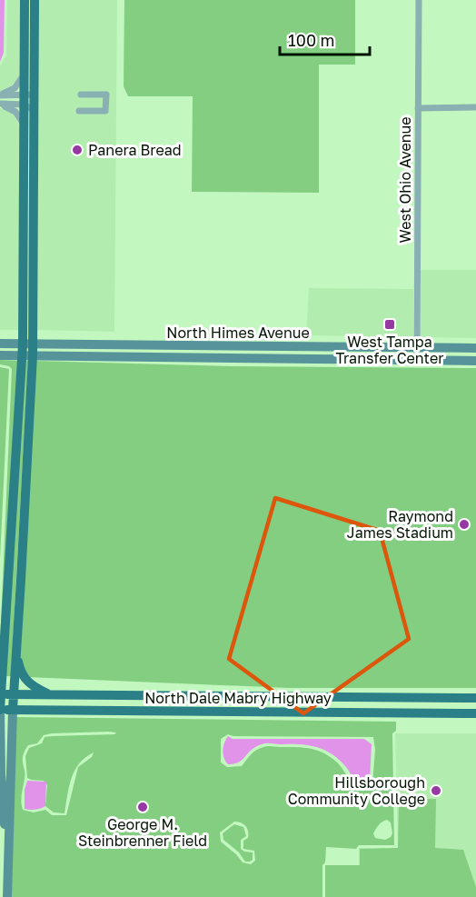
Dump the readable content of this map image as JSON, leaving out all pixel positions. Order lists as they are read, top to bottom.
{
  "streets": {
    "main road": ["North Dale Mabry Highway"],
    "street": ["West Ohio Avenue", "North Himes Avenue"]
  },
  "crossings": [
    ["West Ohio Avenue", "North Himes Avenue"]
  ],
  "places": {
    "other": [
      "Panera Bread",
      "Raymond James Stadium",
      "Hillsborough Community College",
      "George M. Steinbrenner Field"
    ],
    "transit": ["West Tampa Transfer Center"]
  },
  "scale_bar": "100 m"
}
